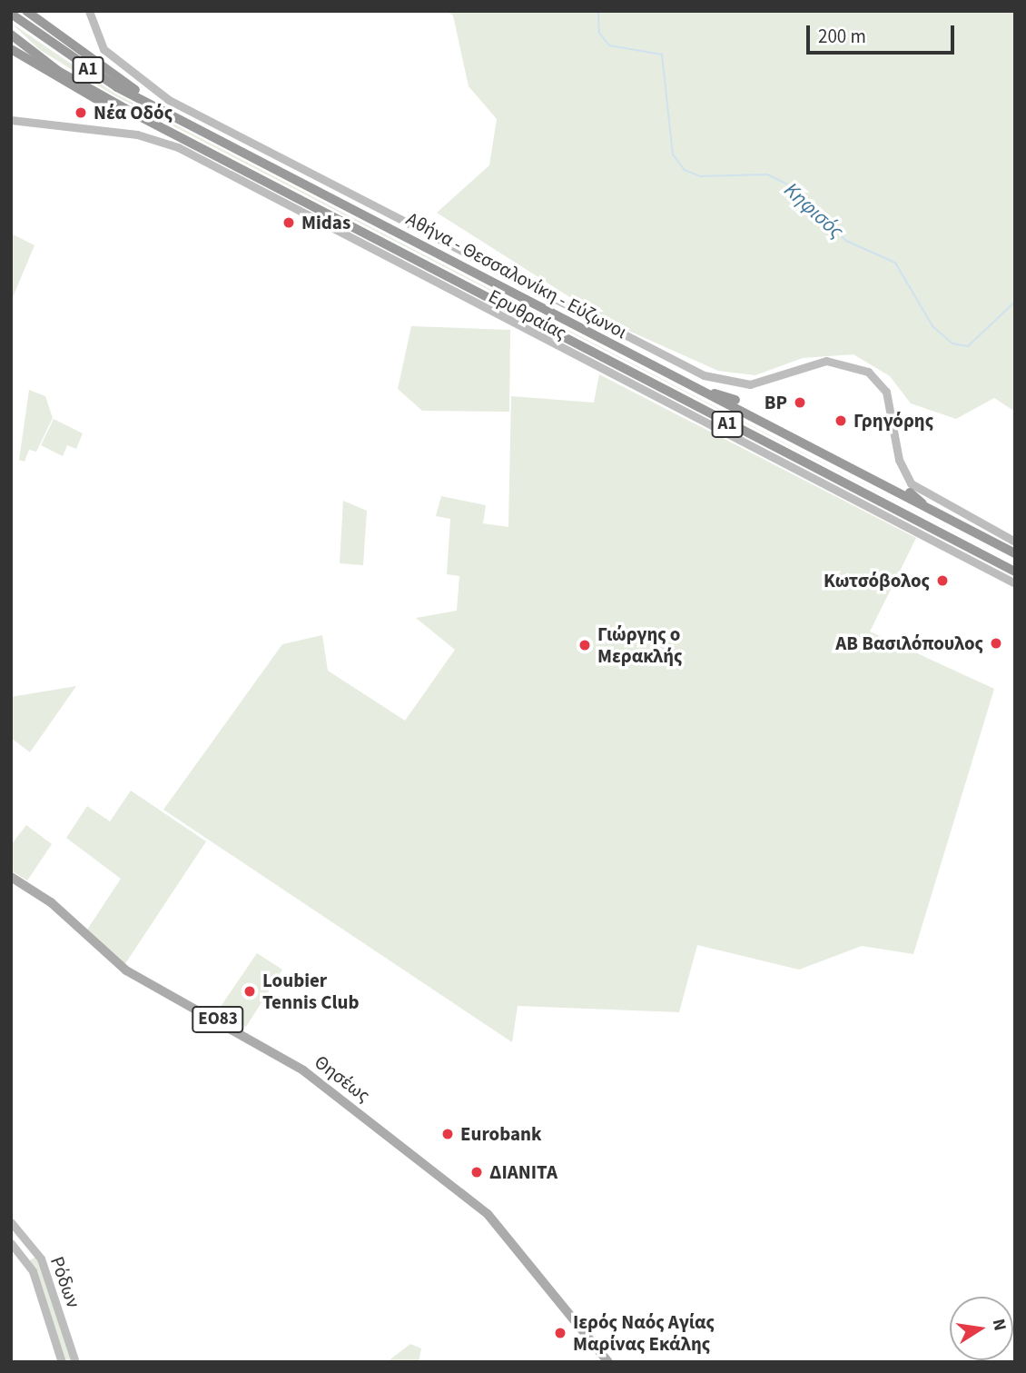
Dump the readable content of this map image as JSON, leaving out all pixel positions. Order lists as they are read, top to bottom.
{
  "streets": {
    "highway": ["Α1", "Αθήνα - Θεσσαλονίκη - Εύζωνοι"],
    "main road": [
      "Ερυθραίας",
      "ΕΟ83",
      "Θησέως",
      "Ρόδων"
    ]
  },
  "water": ["Κηφισός"],
  "places": [
    "Νέα Οδός",
    "Midas",
    "BP",
    "Γρηγόρης",
    "Κωτσόβολος",
    "ΑΒ Βασιλόπουλος",
    "Γιώργης ο Μερακλής",
    "Loubier Tennis Club",
    "Eurobank",
    "ΔΙΑΝΙΤΑ",
    "Ιερός Ναός Αγίας Μαρίνας Εκάλης"
  ],
  "scale_bar": "200 m",
  "north": "right"
}
